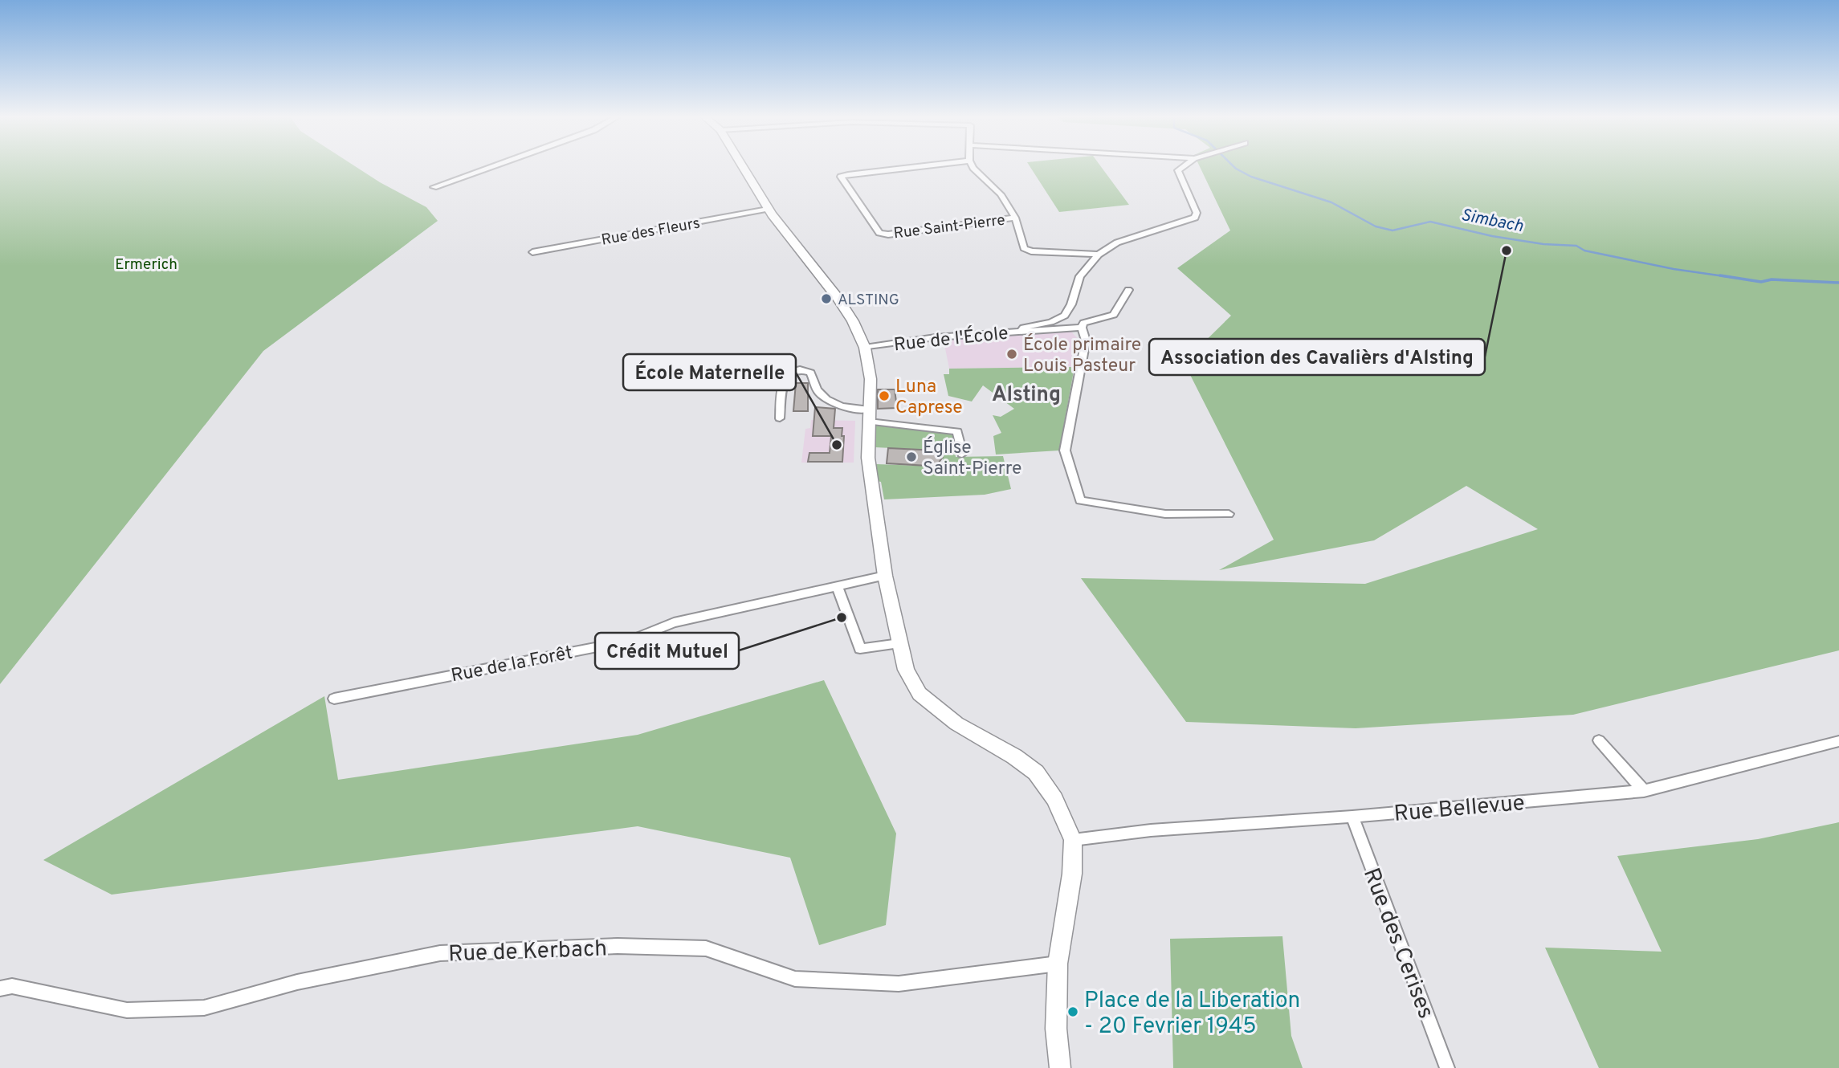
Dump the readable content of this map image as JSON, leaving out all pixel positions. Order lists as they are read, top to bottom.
{
  "streets": {
    "street": [
      "Rue Saint-Pierre",
      "Rue des Fleurs",
      "Rue de l'École",
      "Rue de la Forêt",
      "Rue Bellevue",
      "Rue des Cerises",
      "Rue de Kerbach"
    ]
  },
  "crossings": [
    ["Rue Bellevue", "Rue des Cerises"]
  ],
  "districts": ["Alsting"],
  "water": ["Simbach"],
  "parks": ["Ermerich"],
  "places": [
    "Association des Cavalièrs d'Alsting",
    "ALSTING",
    "École primaire Louis Pasteur",
    "Luna Caprese",
    "École Maternelle",
    "Église Saint-Pierre",
    "Crédit Mutuel",
    "Place de la Liberation - 20 Fevrier 1945"
  ]
}
